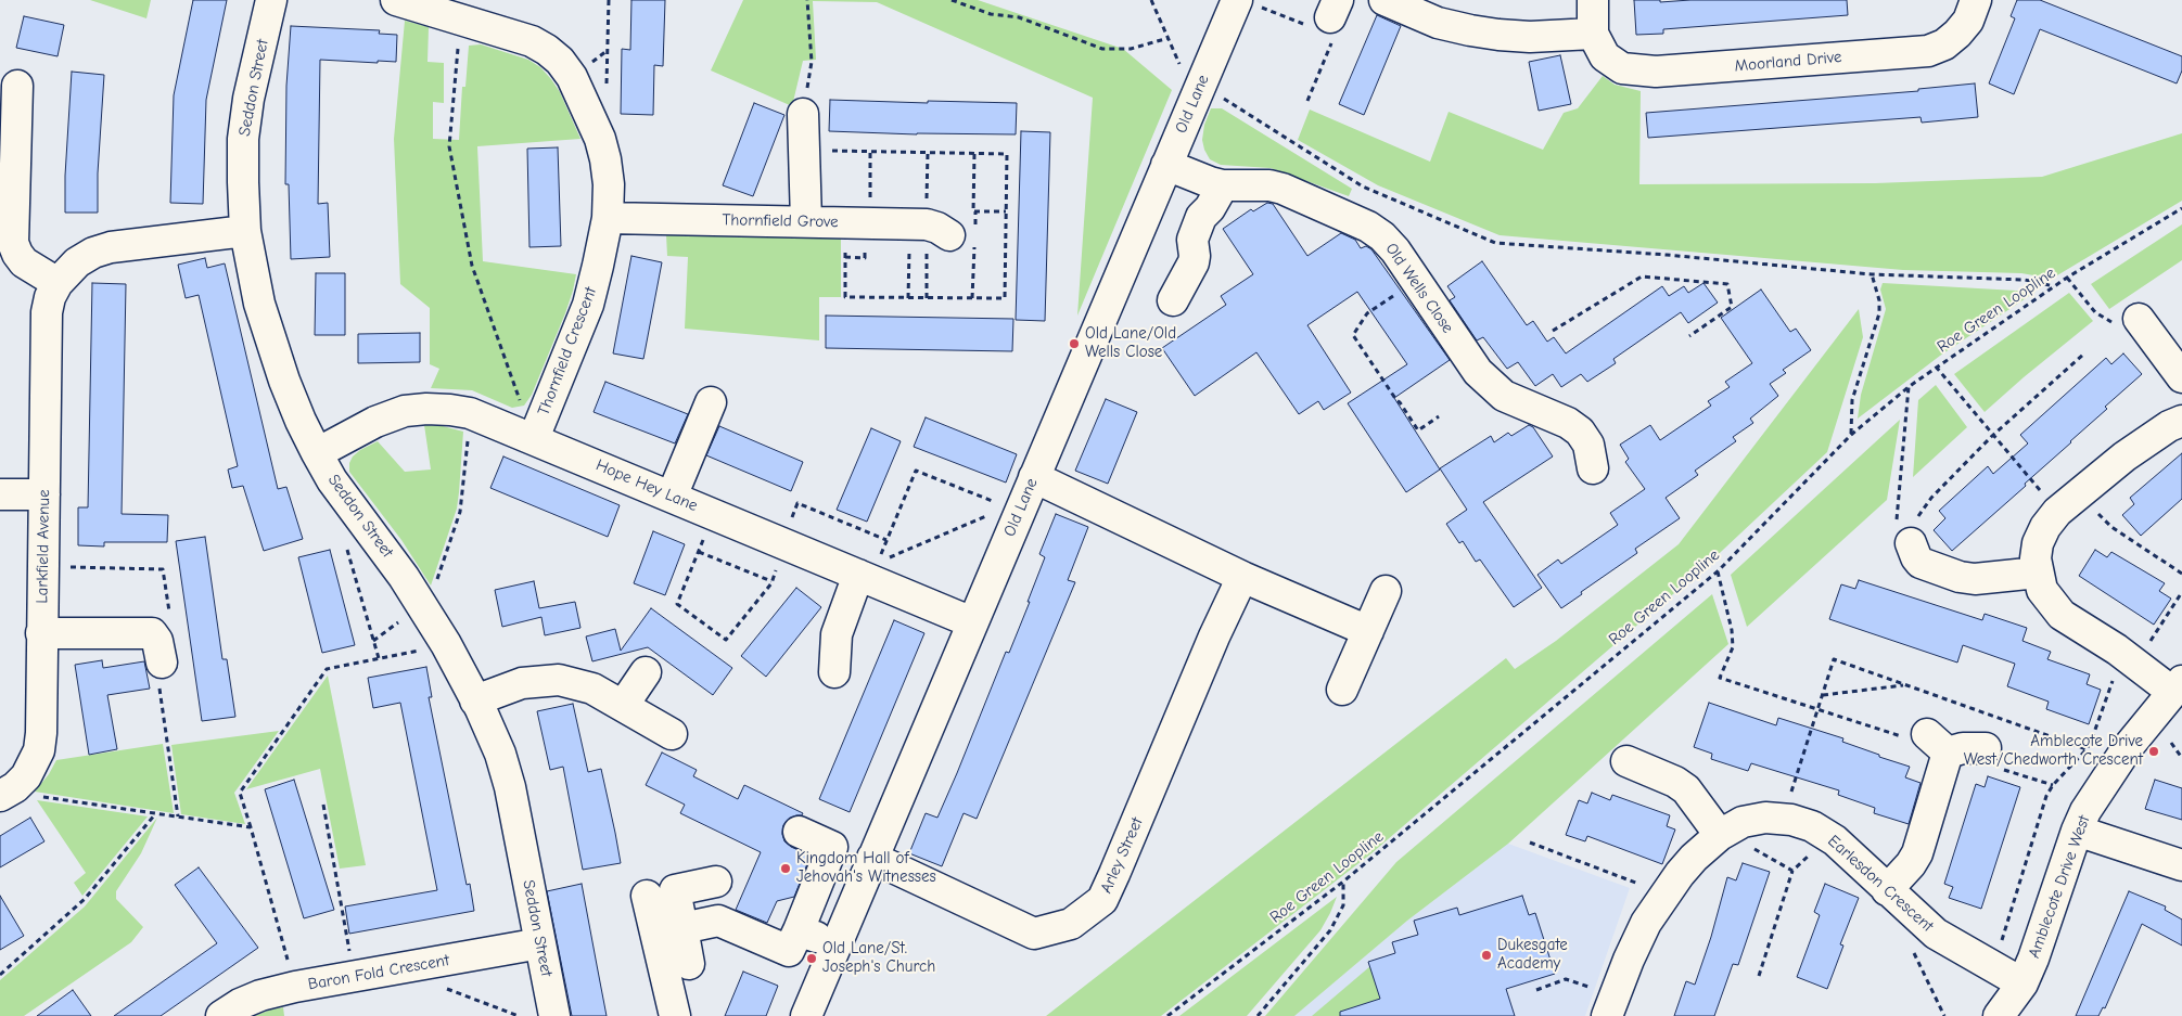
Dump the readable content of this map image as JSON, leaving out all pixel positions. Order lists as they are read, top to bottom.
{
  "streets": {
    "street": [
      "Moorland Drive",
      "Seddon Street",
      "Old Lane",
      "Thornfield Grove",
      "Old Wells Close",
      "Thornfield Crescent",
      "Hope Hey Lane",
      "Larkfield Avenue",
      "Arley Street",
      "Earlesdon Crescent",
      "Amblecote Drive West",
      "Baron Fold Crescent"
    ],
    "path": ["Roe Green Loopline"]
  },
  "crossings": [
    ["Seddon Street", "Hope Hey Lane"],
    ["Seddon Street", "Larkfield Avenue"],
    ["Seddon Street", "Baron Fold Crescent"],
    ["Old Lane", "Old Wells Close"],
    ["Old Lane", "Hope Hey Lane"],
    ["Old Lane", "Arley Street"],
    ["Thornfield Grove", "Thornfield Crescent"],
    ["Thornfield Crescent", "Hope Hey Lane"],
    ["Earlesdon Crescent", "Amblecote Drive West"]
  ],
  "places": [
    "Old Lane/Old Wells Close",
    "Amblecote Drive West/Chedworth Crescent",
    "Kingdom Hall of Jehovah's Witnesses",
    "Dukesgate Academy",
    "Old Lane/St. Joseph's Church"
  ]
}
